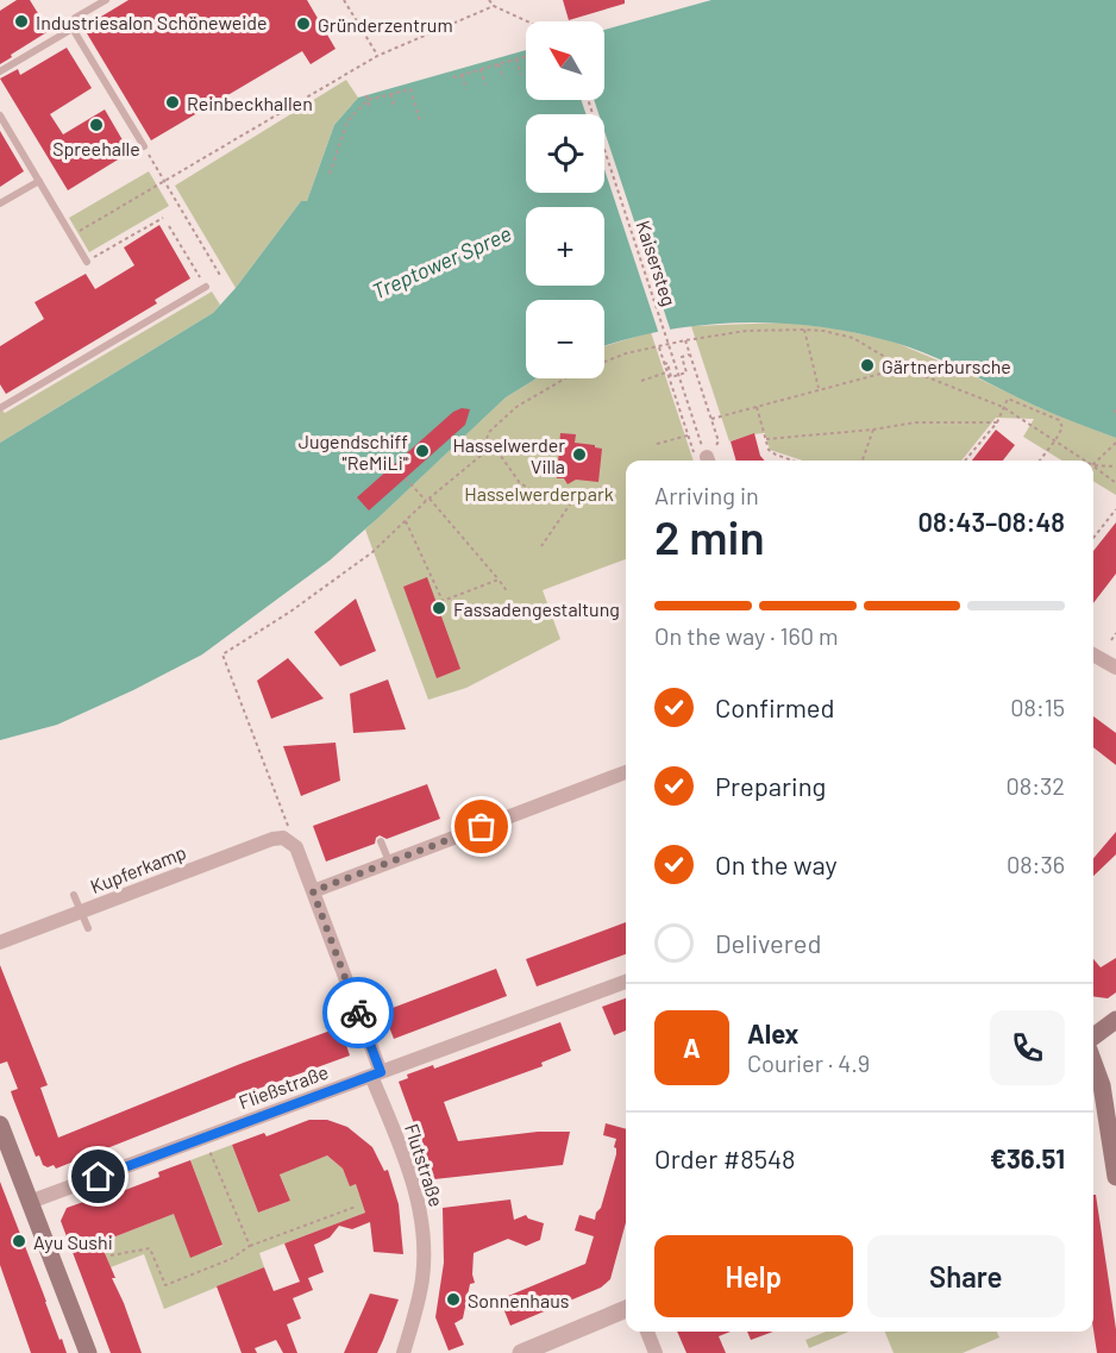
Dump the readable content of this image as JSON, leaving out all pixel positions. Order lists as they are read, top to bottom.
{
  "streets": {
    "street": ["Kupferkamp", "Fließstraße", "Flutstraße"],
    "path": ["Kaisersteg"]
  },
  "crossings": [
    ["Kupferkamp", "Flutstraße"],
    ["Fließstraße", "Flutstraße"]
  ],
  "water": ["Treptower Spree"],
  "parks": ["Hasselwerderpark"],
  "places": [
    "Industriesalon Schöneweide",
    "Gründerzentrum",
    "Reinbeckhallen",
    "Spreehalle",
    "Gärtnerbursche",
    "Jugendschiff \"ReMiLi\"",
    "Hasselwerder Villa",
    "Fassadengestaltung",
    "Ayu Sushi",
    "Sonnenhaus"
  ],
  "north": "top left",
  "page": {
    "map_buttons": ["+", "−"],
    "heading": ["2 min", "Arriving in", "08:43–08:48"],
    "panel": [
      "Alex",
      "Courier · 4.9",
      "Order #8548",
      "€36.51"
    ],
    "bar": "On the way · 160 m",
    "list": [
      ["Confirmed", "08:15"],
      ["Preparing", "08:32"],
      ["On the way", "08:36"],
      "Delivered"
    ],
    "round": "A",
    "buttons": ["Help", "Share"]
  }
}
